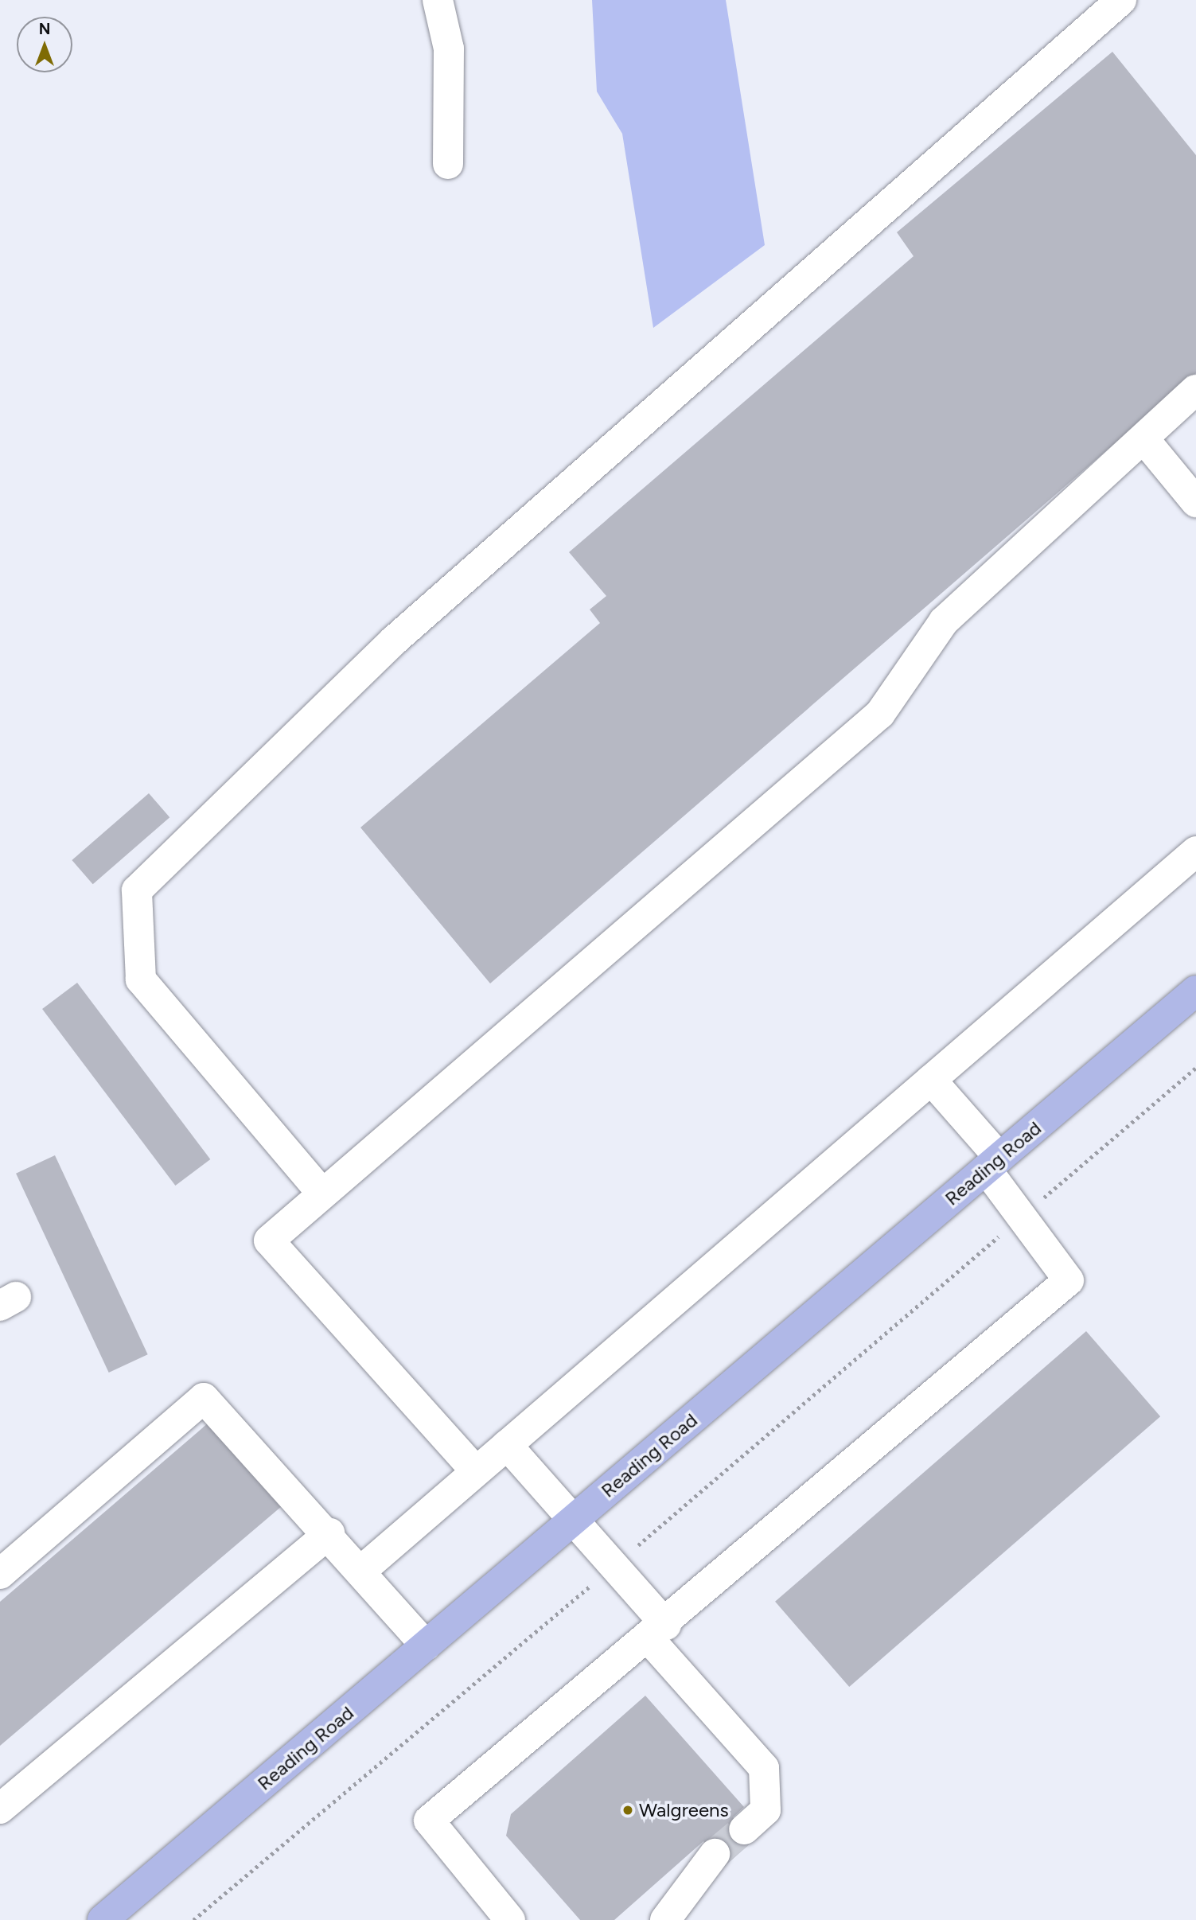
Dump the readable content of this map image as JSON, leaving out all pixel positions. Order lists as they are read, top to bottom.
{
  "streets": {
    "main road": ["Reading Road"]
  },
  "places": ["Walgreens"],
  "north": "top"
}
